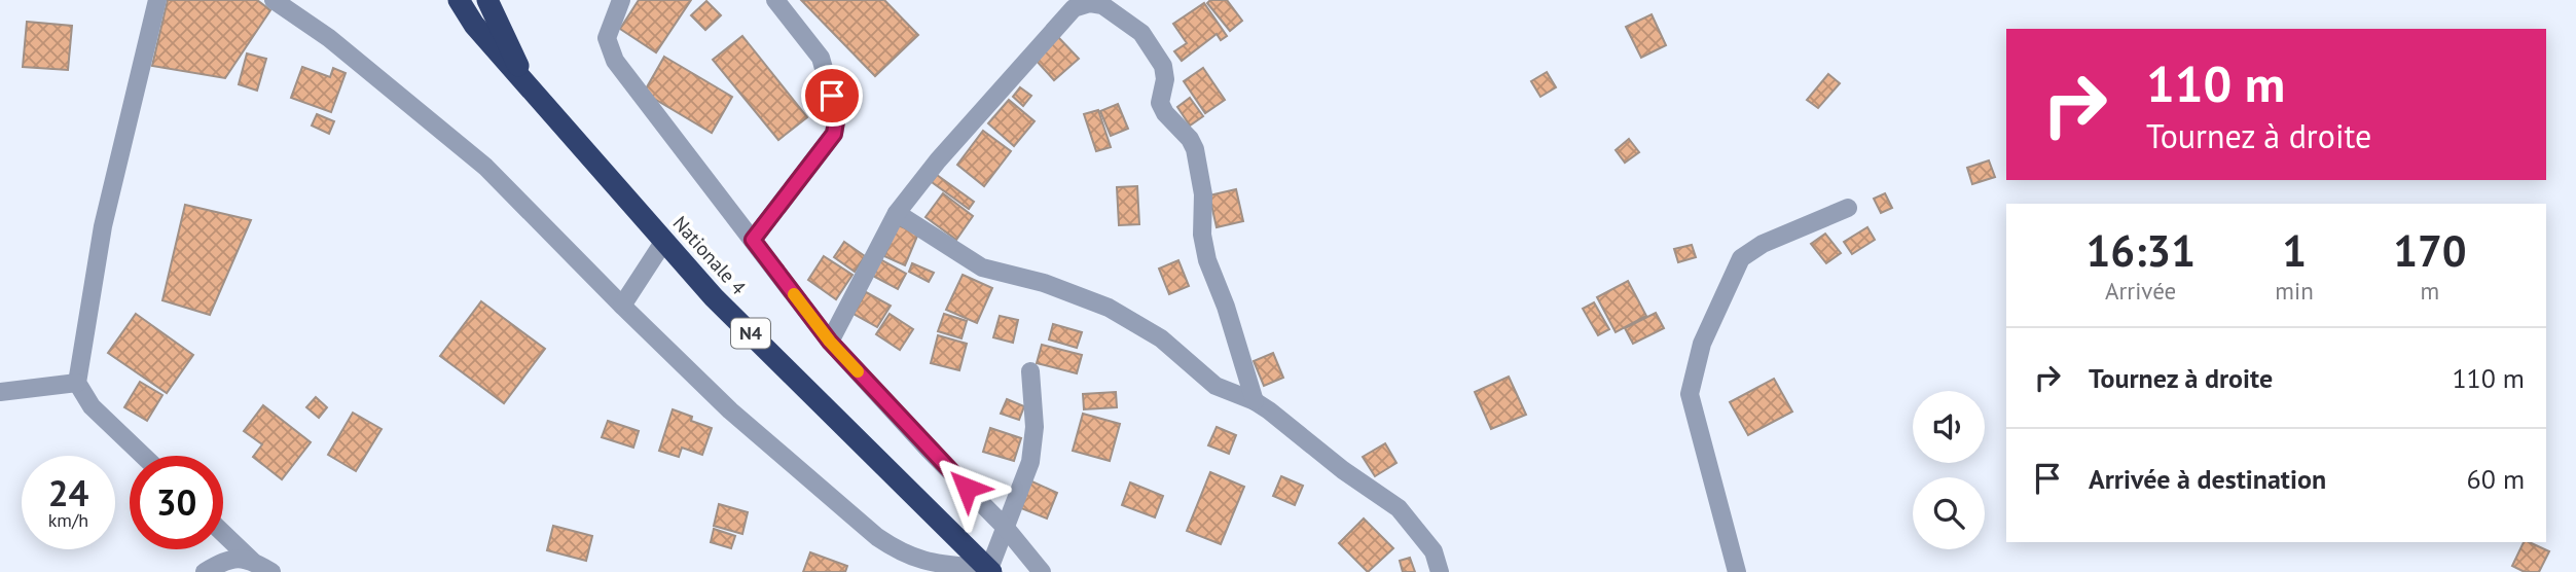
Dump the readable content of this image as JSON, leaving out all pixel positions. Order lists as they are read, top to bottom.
{
  "streets": {
    "highway": ["Nationale 4", "N4"]
  },
  "page": {
    "turn": ["110 m", "Tournez à droite"],
    "eta": [
      "16:31",
      "Arrivée",
      "1",
      "min",
      "170",
      "m"
    ],
    "list": [
      {
        "name": "Tournez à droite",
        "value": "110 m"
      },
      {
        "name": "Arrivée à destination",
        "value": "60 m"
      }
    ],
    "speed": "24 km/h",
    "limit": "30"
  }
}
